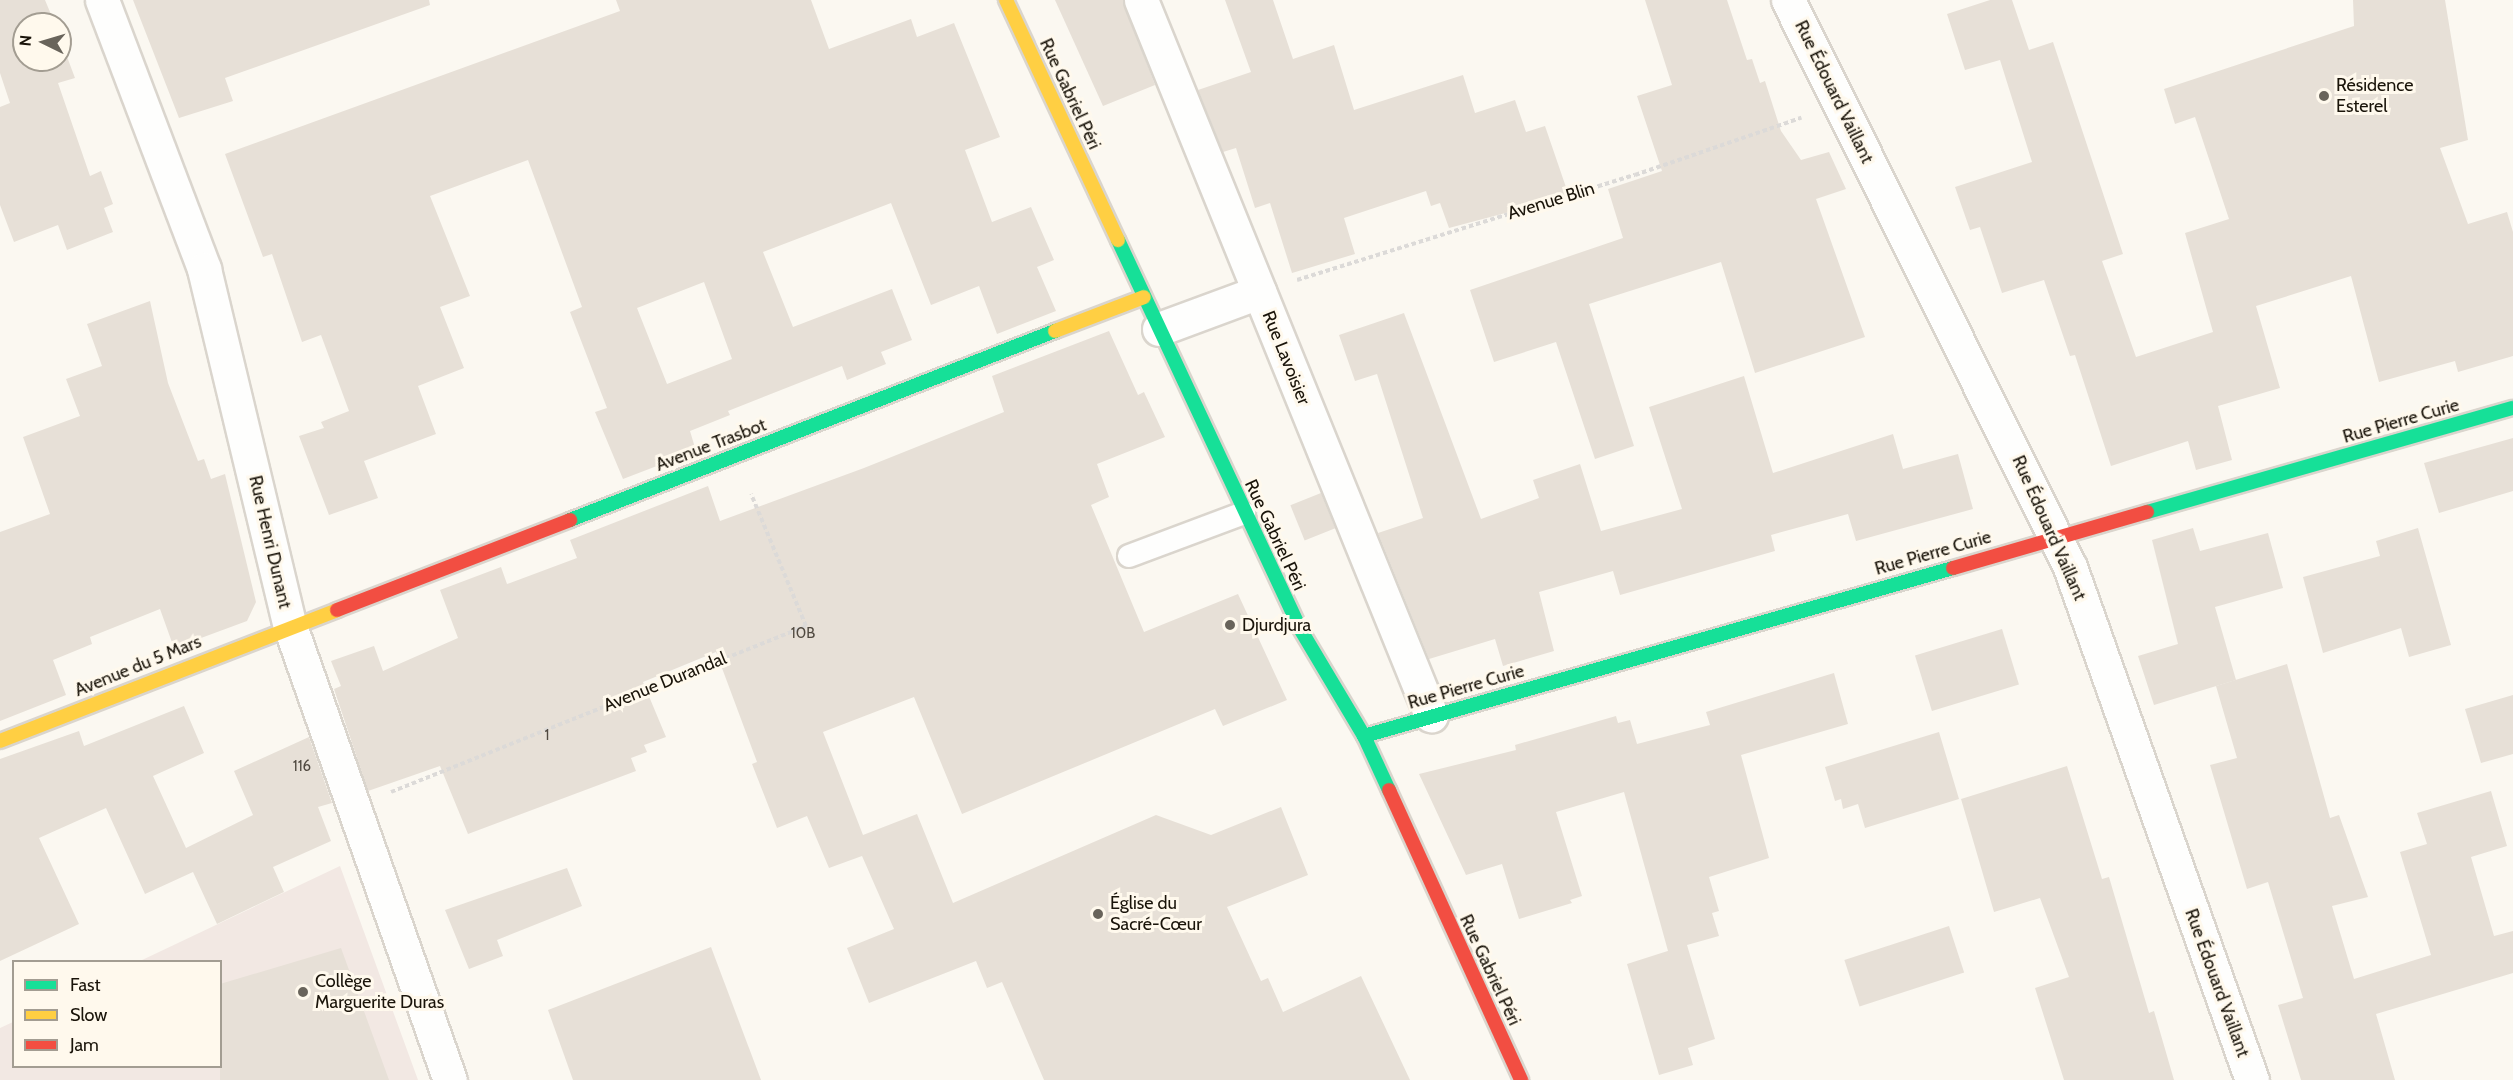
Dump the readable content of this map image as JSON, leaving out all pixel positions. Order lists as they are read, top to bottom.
{
  "streets": {
    "street": [
      "Rue Édouard Vaillant",
      "Rue Gabriel Péri",
      "Rue Lavoisier",
      "Rue Pierre Curie",
      "Avenue Trasbot",
      "Rue Henri Dunant",
      "Avenue du 5 Mars"
    ],
    "path": ["Avenue Blin", "Avenue Durandal"]
  },
  "crossings": [
    ["Rue Édouard Vaillant", "Avenue Blin"],
    ["Rue Édouard Vaillant", "Rue Pierre Curie"],
    ["Rue Gabriel Péri", "Rue Pierre Curie"],
    ["Rue Gabriel Péri", "Avenue Trasbot"],
    ["Avenue Blin", "Rue Lavoisier"],
    ["Rue Lavoisier", "Rue Pierre Curie"],
    ["Avenue Trasbot", "Rue Henri Dunant"],
    ["Avenue Trasbot", "Avenue du 5 Mars"],
    ["Avenue Trasbot", "Avenue Durandal"],
    ["Rue Henri Dunant", "Avenue du 5 Mars"],
    ["Rue Henri Dunant", "Avenue Durandal"]
  ],
  "places": [
    "Résidence Esterel",
    "Djurdjura",
    "Église du Sacré-Cœur",
    "Collège Marguerite Duras"
  ],
  "house_numbers": ["10B", "1", "116"],
  "legend": ["Fast", "Slow", "Jam"],
  "north": "left"
}
